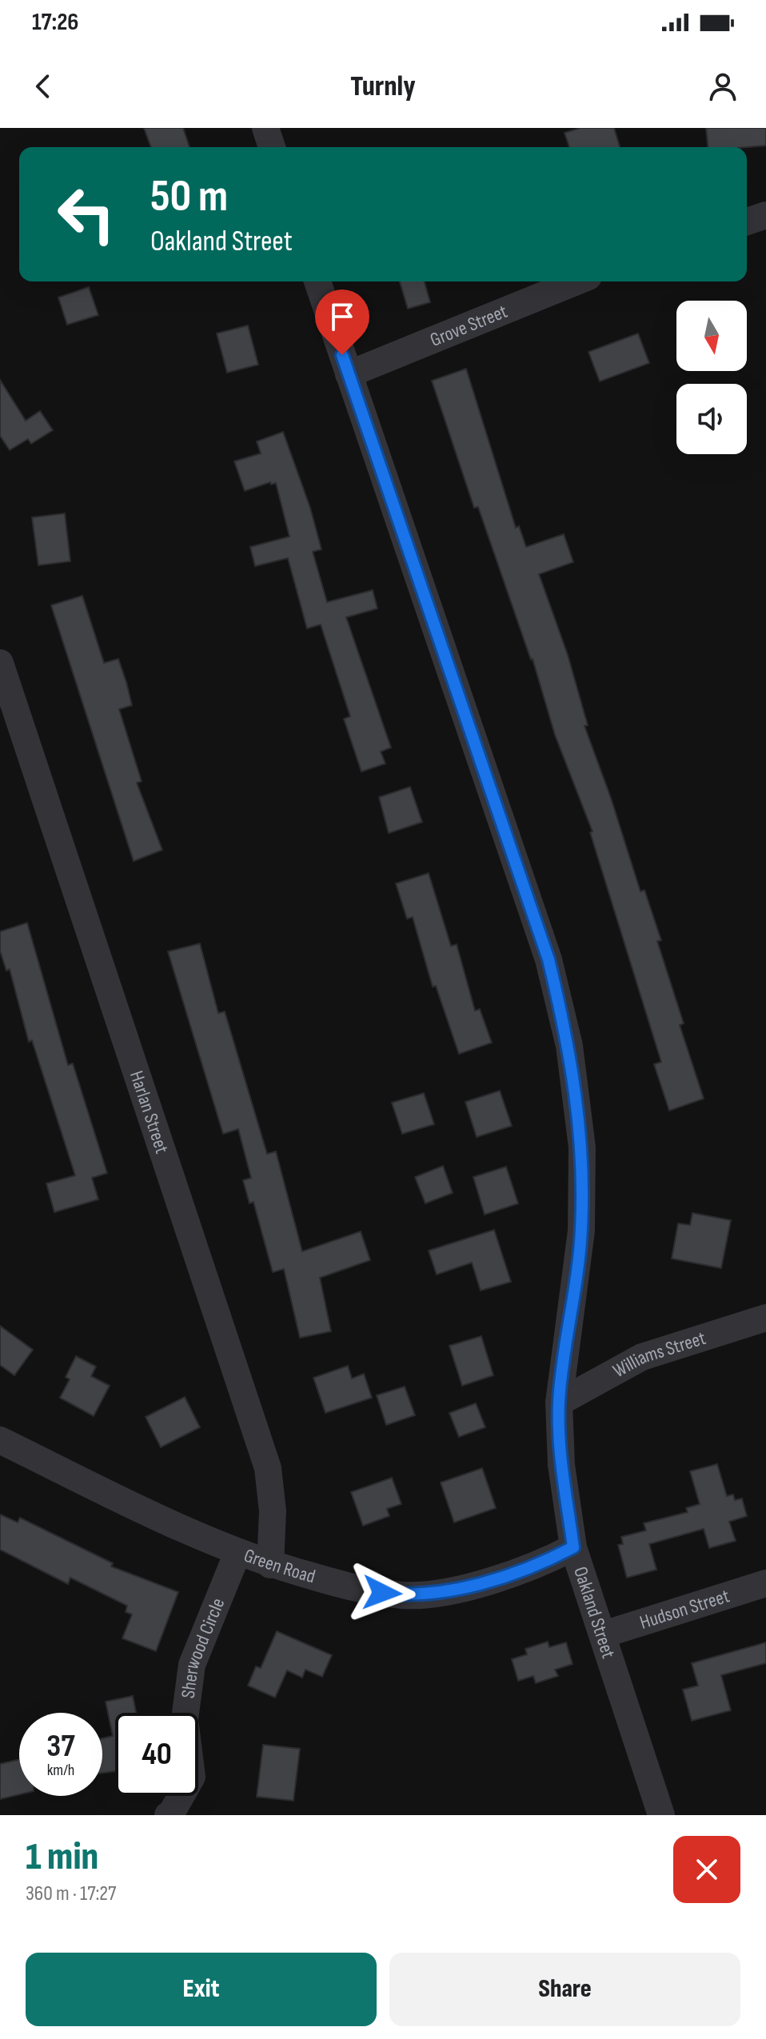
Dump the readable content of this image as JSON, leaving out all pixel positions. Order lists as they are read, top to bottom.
{
  "streets": {
    "street": [
      "Grove Street",
      "Harlan Street",
      "Williams Street",
      "Green Road",
      "Hudson Street",
      "Oakland Street",
      "Sherwood Circle"
    ]
  },
  "crossings": [
    ["Grove Street", "Oakland Street"],
    ["Harlan Street", "Green Road"],
    ["Williams Street", "Oakland Street"],
    ["Green Road", "Oakland Street"],
    ["Green Road", "Sherwood Circle"],
    ["Hudson Street", "Oakland Street"]
  ],
  "north": "bottom",
  "page": {
    "status": "17:26",
    "header": "Turnly",
    "turn": ["50 m", "Oakland Street"],
    "speed": "37 km/h",
    "limit": "40",
    "heading": ["1 min", "360 m · 17:27"],
    "buttons": ["Exit", "Share"]
  }
}
